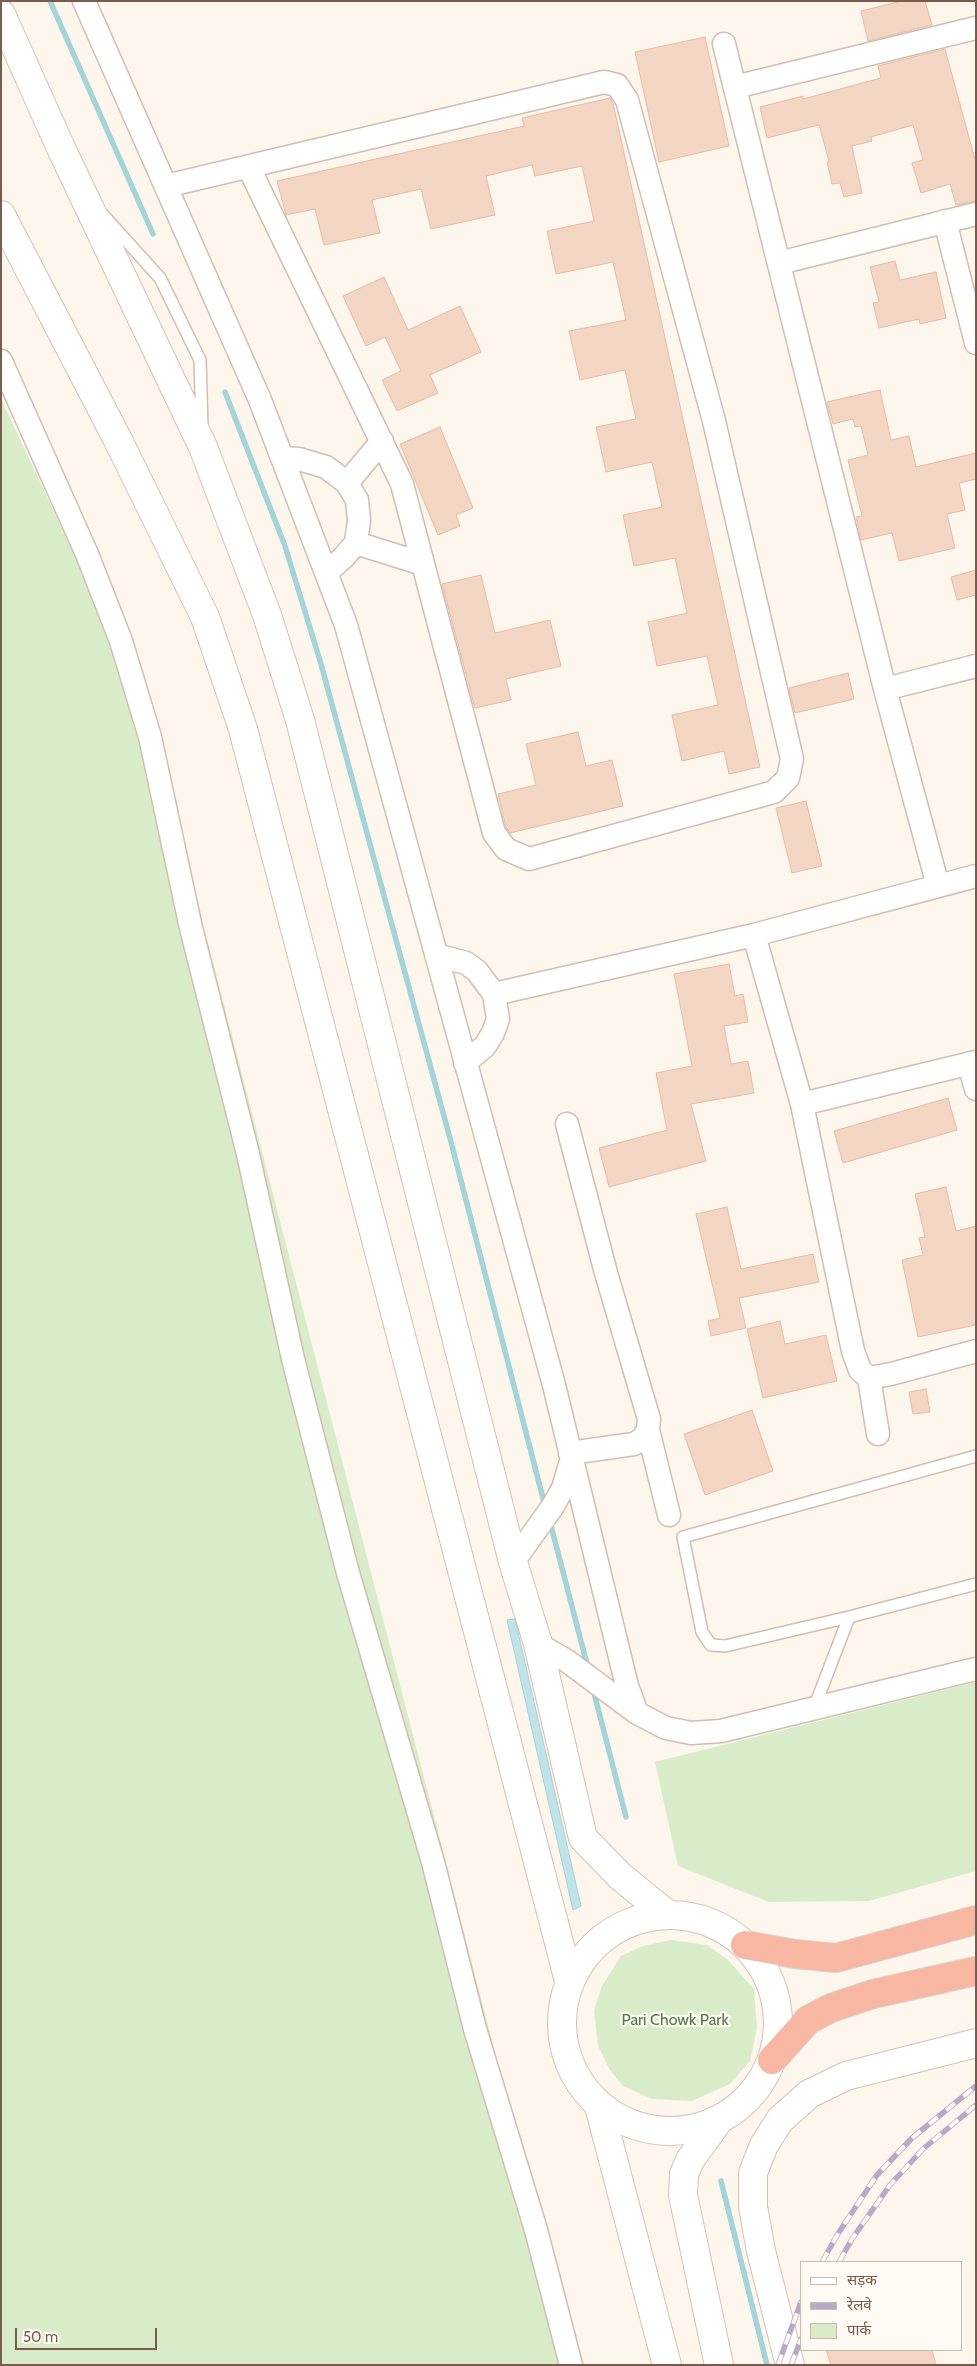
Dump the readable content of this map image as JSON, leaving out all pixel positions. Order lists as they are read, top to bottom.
{
  "parks": ["Pari Chowk Park"],
  "legend": ["सड़क", "रेलवे", "पार्क"],
  "scale_bar": "50 m"
}
